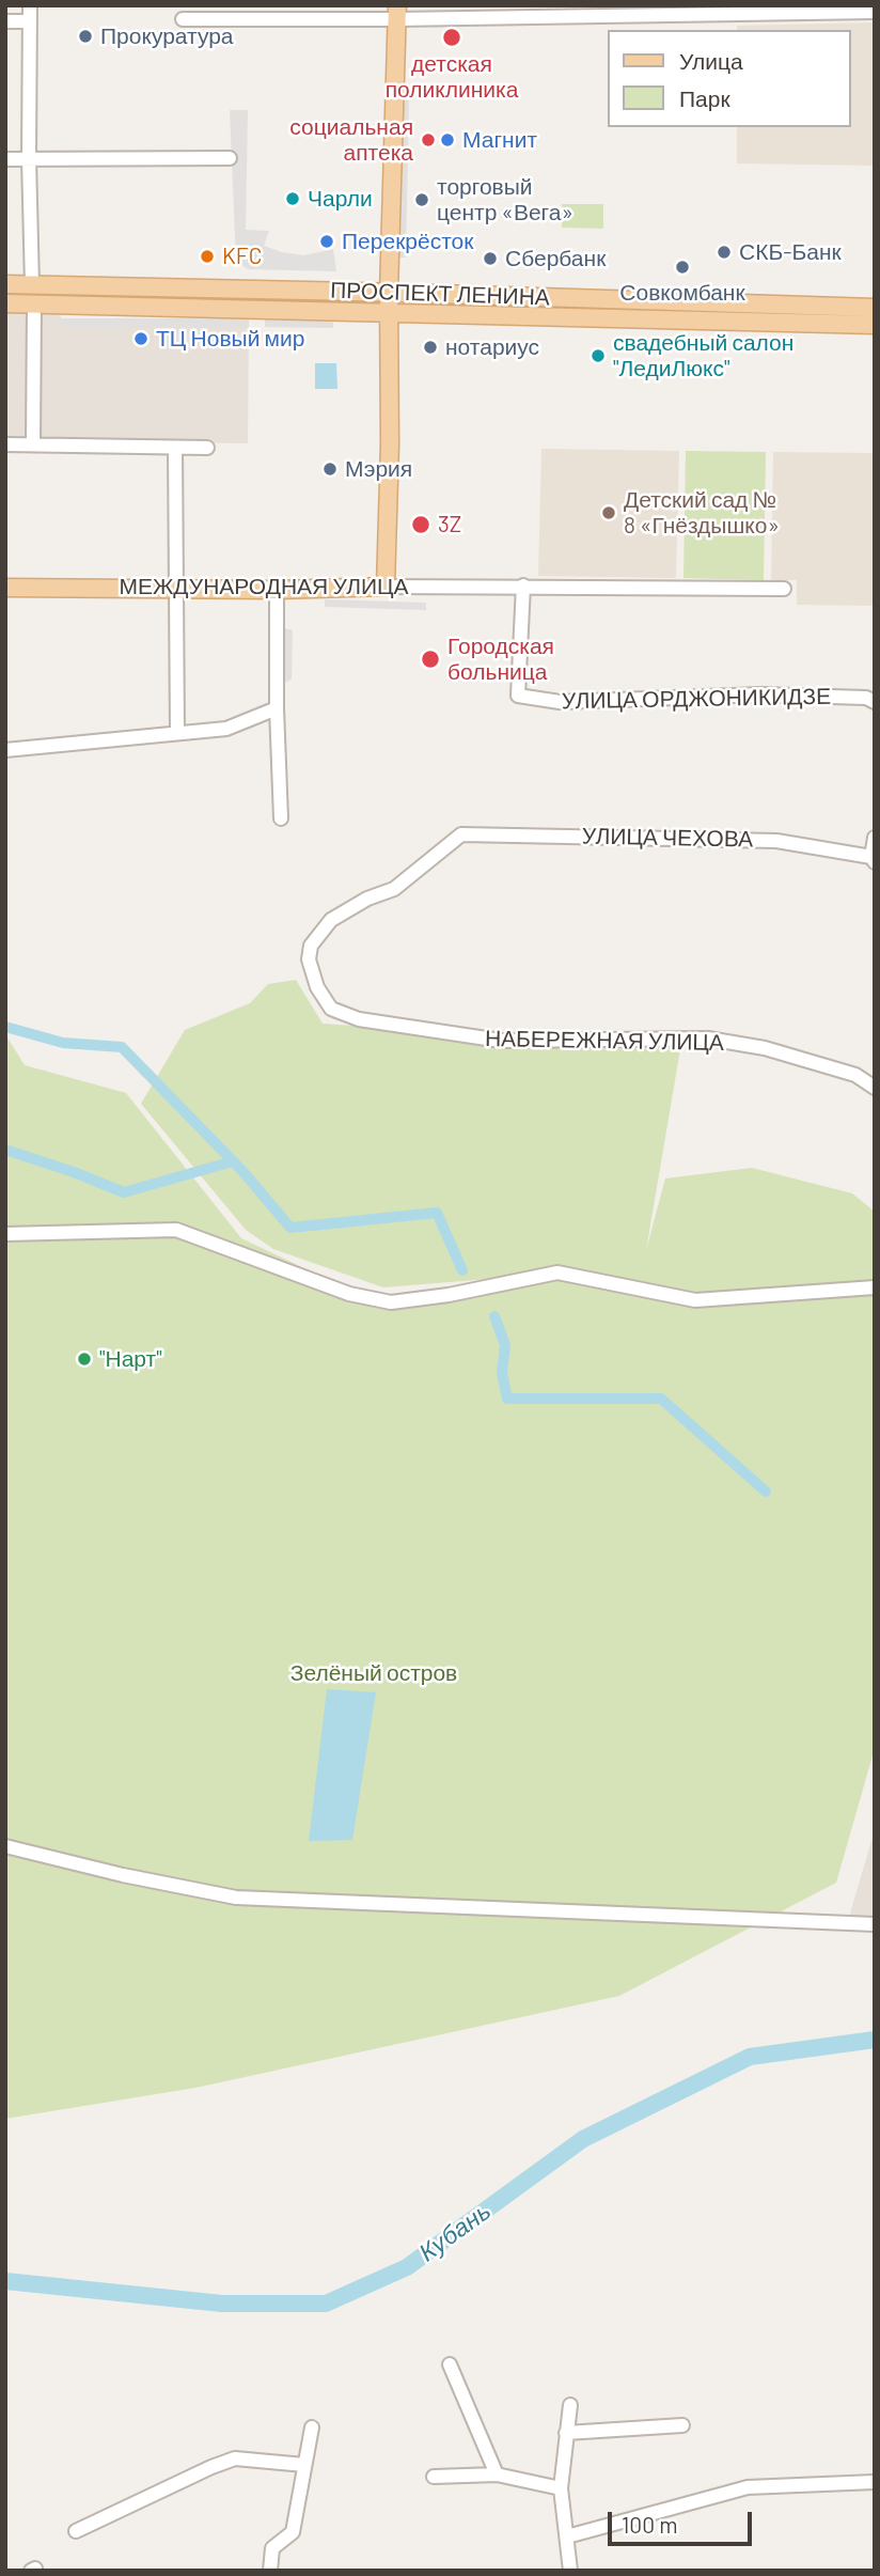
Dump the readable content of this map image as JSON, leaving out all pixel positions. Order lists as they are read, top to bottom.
{
  "streets": {
    "main road": ["ПРОСПЕКТ ЛЕНИНА", "МЕЖДУНАРОДНАЯ УЛИЦА"],
    "street": ["УЛИЦА ОРДЖОНИКИДЗЕ", "УЛИЦА ЧЕХОВА", "НАБЕРЕЖНАЯ УЛИЦА"]
  },
  "crossings": [
    ["МЕЖДУНАРОДНАЯ УЛИЦА", "УЛИЦА ОРДЖОНИКИДЗЕ"],
    ["УЛИЦА ЧЕХОВА", "НАБЕРЕЖНАЯ УЛИЦА"]
  ],
  "water": ["Кубань"],
  "parks": ["Зелёный остров"],
  "places": [
    "Прокуратура",
    "детская поликлиника",
    "социальная аптека",
    "Магнит",
    "Чарли",
    "торговый центр «Вега»",
    "Перекрёсток",
    "СКБ-Банк",
    "KFC",
    "Сбербанк",
    "Совкомбанк",
    "ТЦ Новый мир",
    "нотариус",
    "свадебный салон \"ЛедиЛюкс\"",
    "Мэрия",
    "Детский сад № 8 «Гнёздышко»",
    "3Z",
    "Городская больница",
    "\"Нарт\""
  ],
  "legend": ["Улица", "Парк"],
  "scale_bar": "100 m"
}
